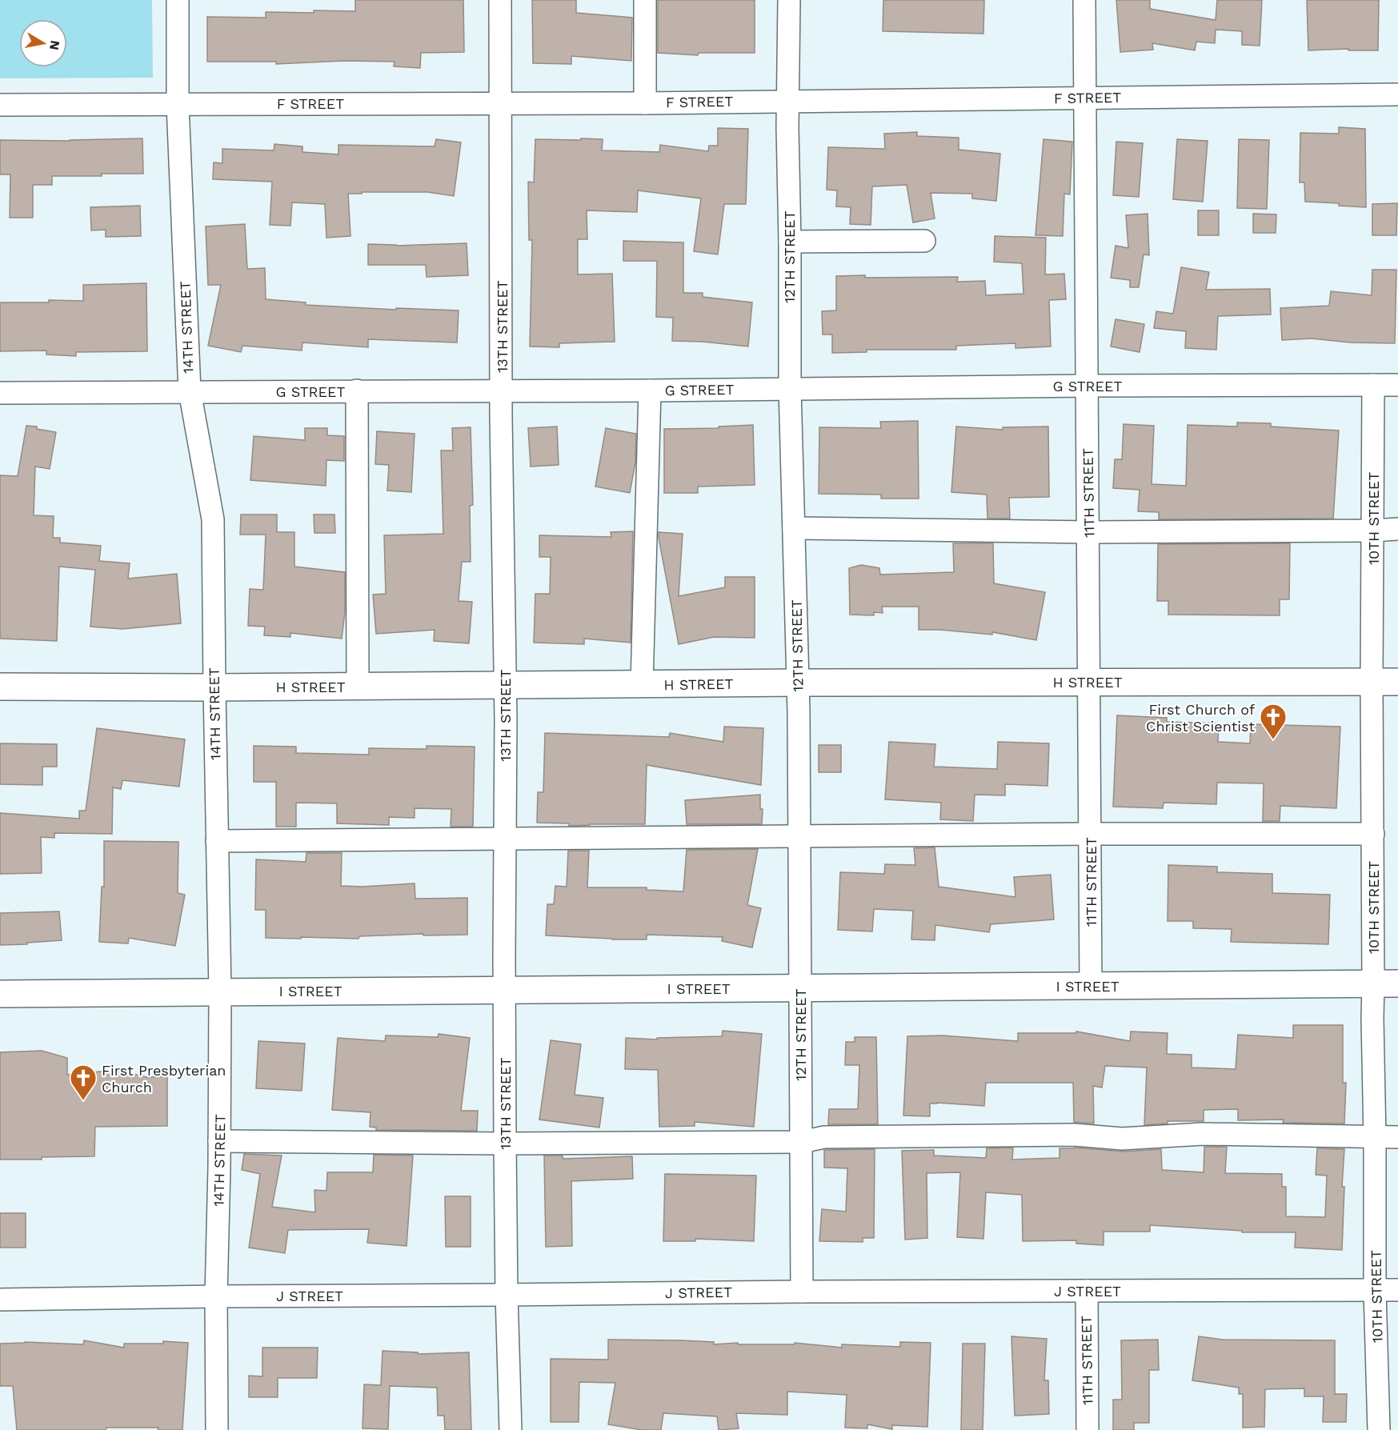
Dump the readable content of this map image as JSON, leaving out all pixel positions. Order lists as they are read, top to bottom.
{
  "streets": {
    "main road": ["H STREET", "I STREET"],
    "street": [
      "F STREET",
      "12TH STREET",
      "13TH STREET",
      "14TH STREET",
      "G STREET",
      "11TH STREET",
      "10TH STREET",
      "J STREET"
    ]
  },
  "crossings": [
    ["F STREET", "12TH STREET"],
    ["F STREET", "13TH STREET"],
    ["F STREET", "14TH STREET"],
    ["F STREET", "11TH STREET"],
    ["12TH STREET", "G STREET"],
    ["12TH STREET", "H STREET"],
    ["12TH STREET", "I STREET"],
    ["12TH STREET", "J STREET"],
    ["13TH STREET", "G STREET"],
    ["13TH STREET", "H STREET"],
    ["13TH STREET", "I STREET"],
    ["13TH STREET", "J STREET"],
    ["14TH STREET", "G STREET"],
    ["14TH STREET", "H STREET"],
    ["14TH STREET", "I STREET"],
    ["14TH STREET", "J STREET"],
    ["G STREET", "11TH STREET"],
    ["G STREET", "10TH STREET"],
    ["11TH STREET", "H STREET"],
    ["11TH STREET", "I STREET"],
    ["11TH STREET", "J STREET"],
    ["10TH STREET", "H STREET"],
    ["10TH STREET", "I STREET"],
    ["10TH STREET", "J STREET"]
  ],
  "places": {
    "church": ["First Church of Christ Scientist", "First Presbyterian Church"]
  },
  "north": "right"
}
